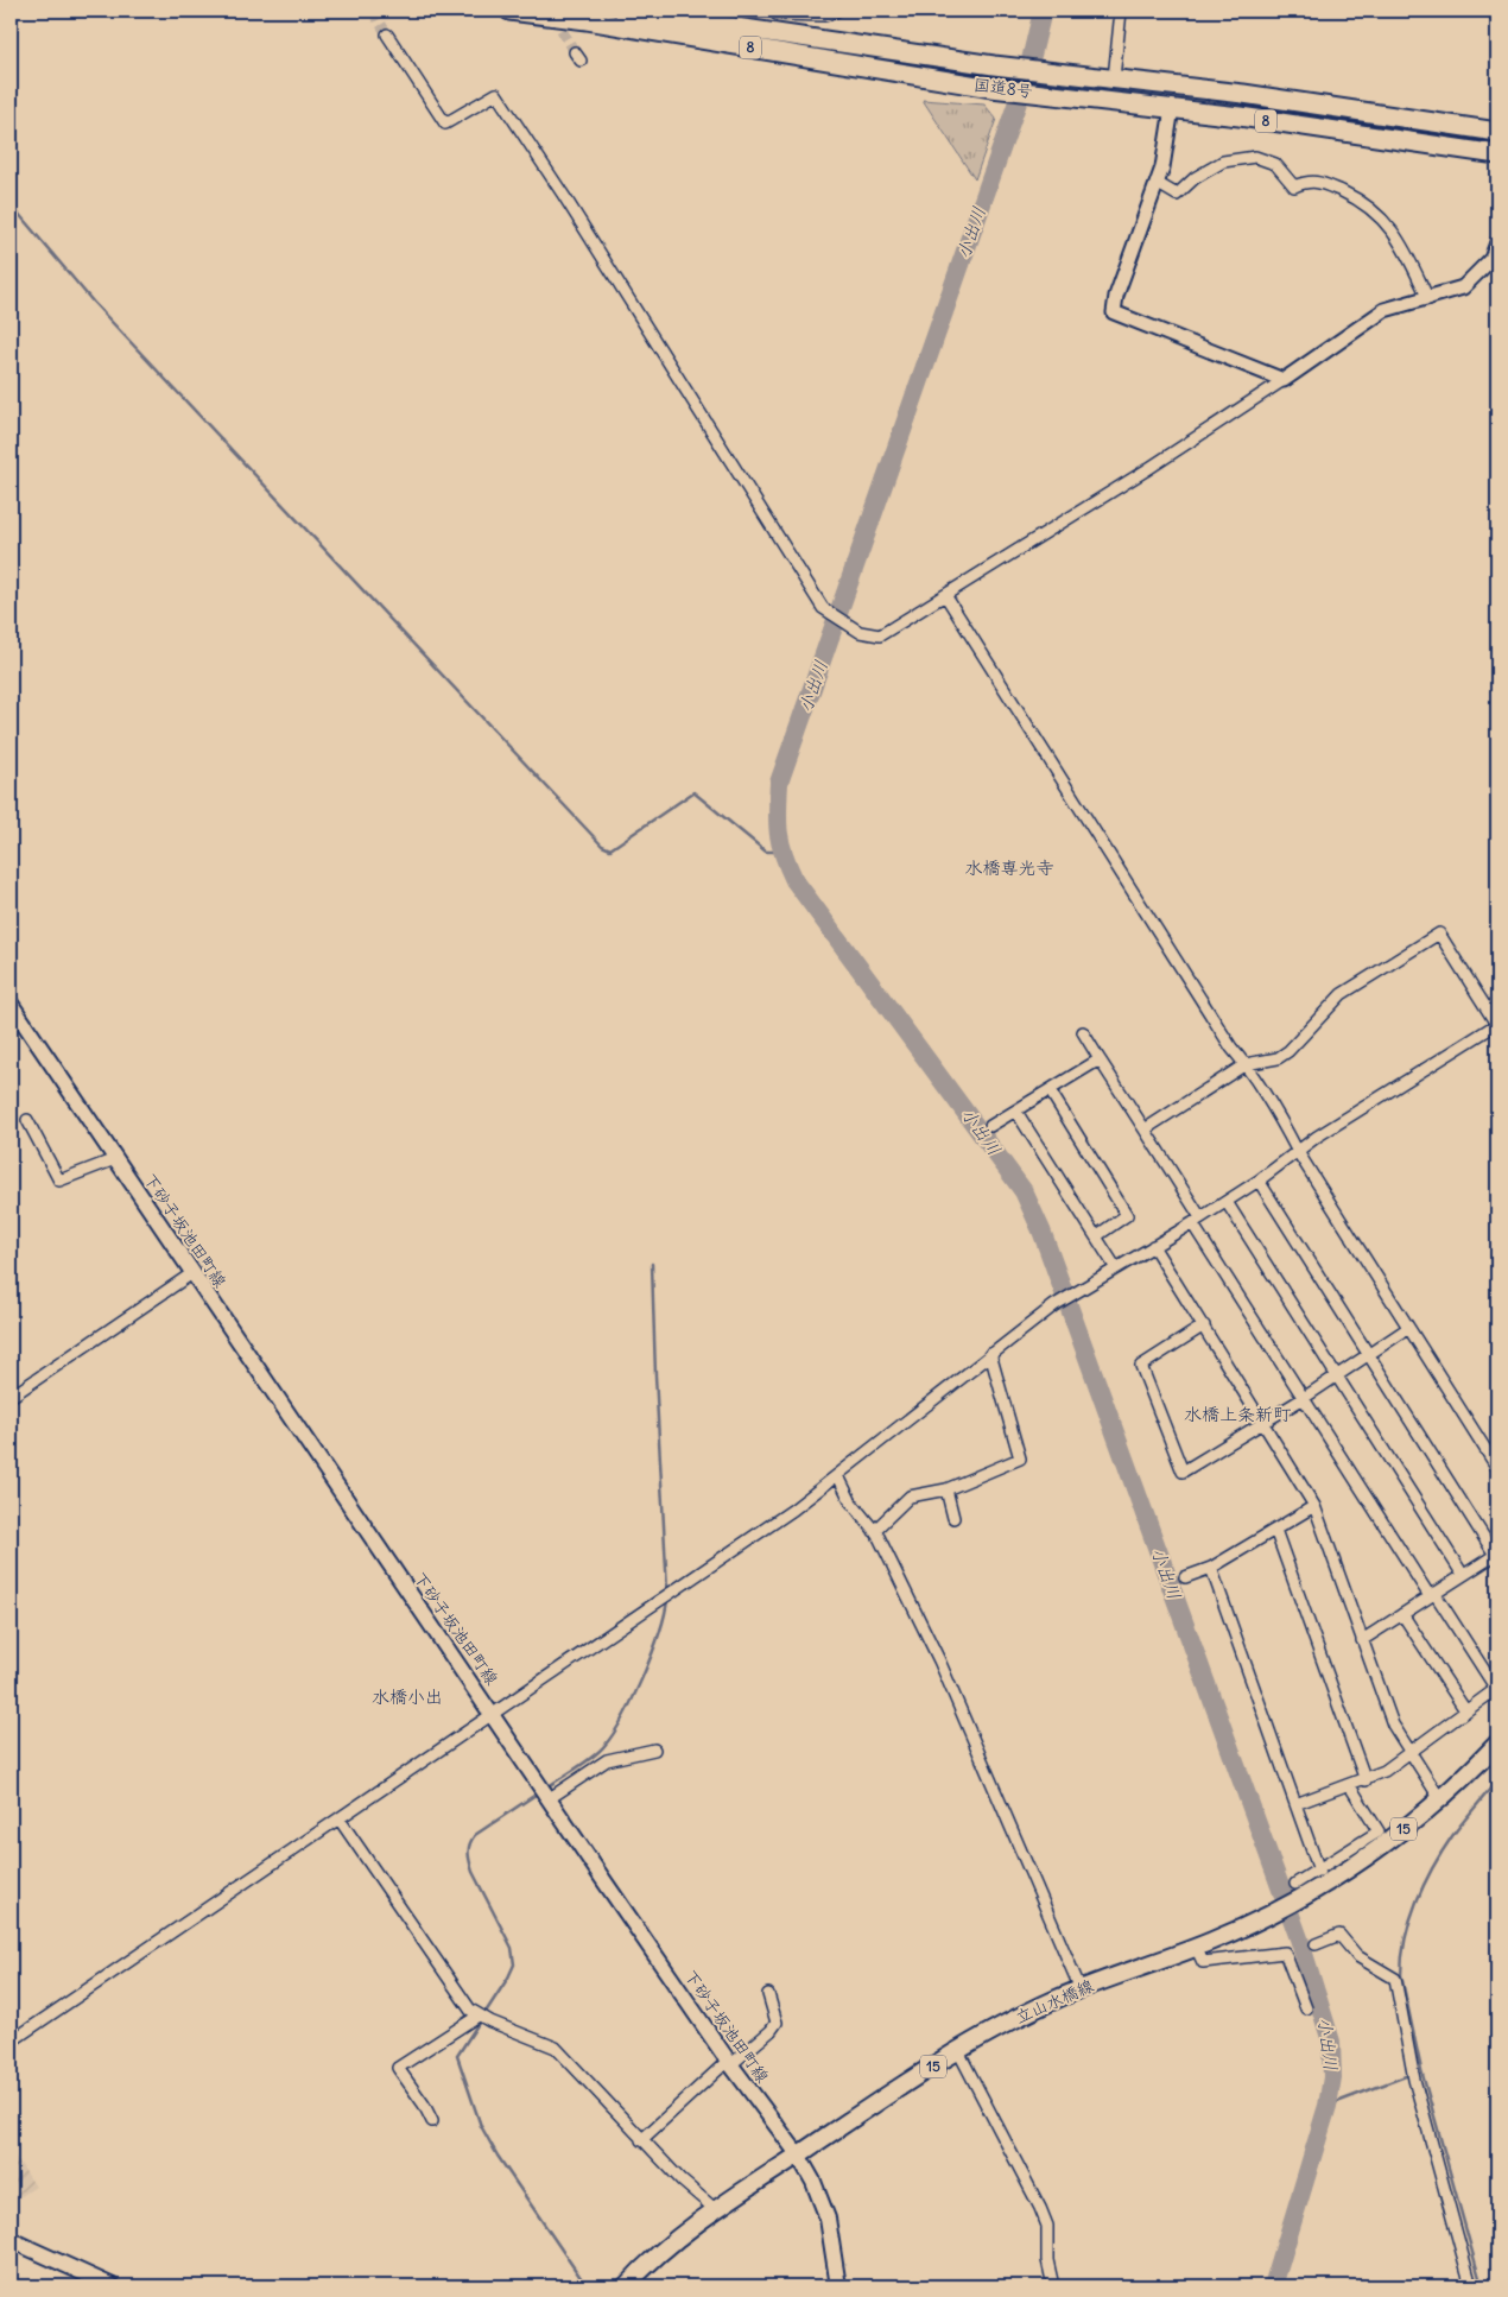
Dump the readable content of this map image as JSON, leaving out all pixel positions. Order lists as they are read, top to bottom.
{
  "streets": {
    "highway": ["8", "国道8号"],
    "main road": ["下砂子坂池田町線", "15", "立山水橋線"]
  },
  "crossings": [
    ["下砂子坂池田町線", "立山水橋線"]
  ],
  "districts": ["水橋専光寺", "水橋上条新町", "水橋小出"],
  "water": ["小出川"]
}
